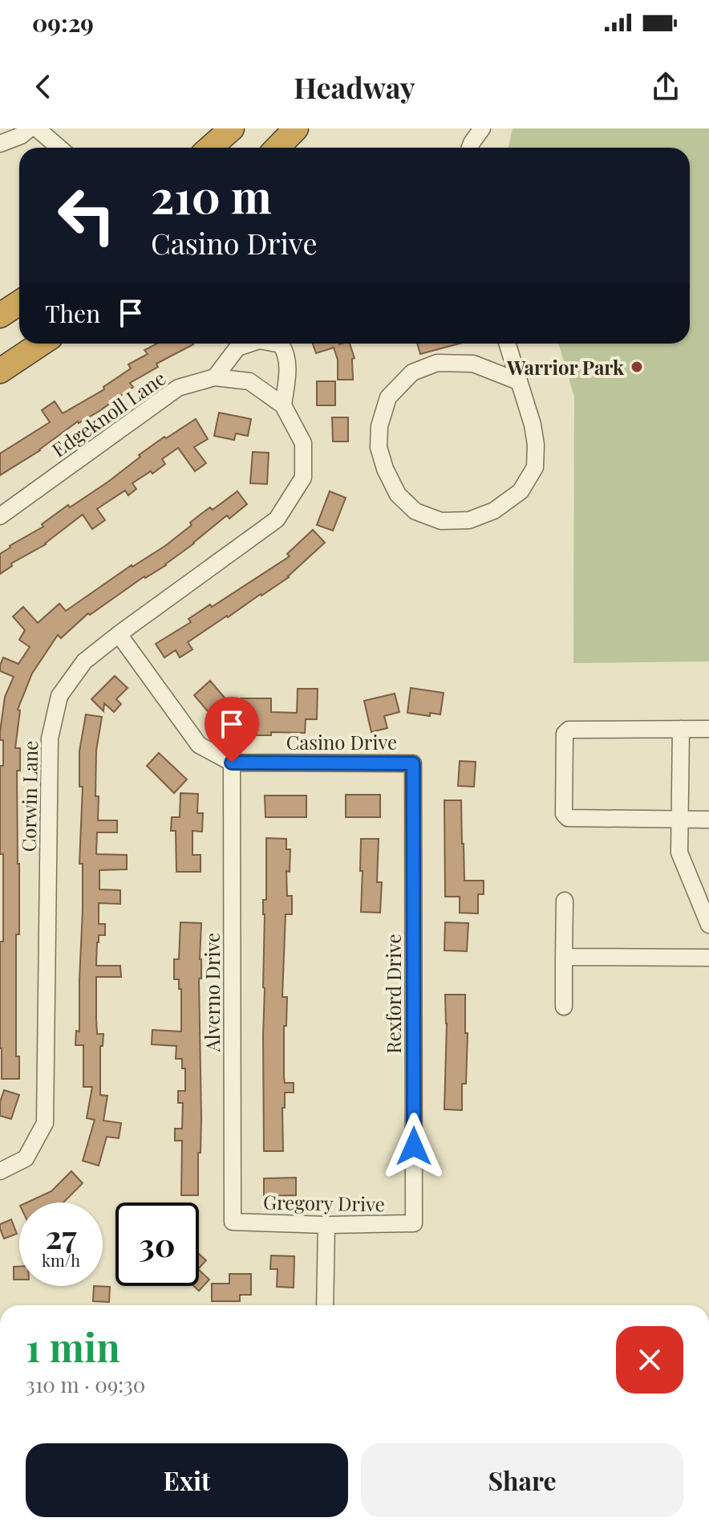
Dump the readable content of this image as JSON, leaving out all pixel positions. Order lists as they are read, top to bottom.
{
  "streets": {
    "street": [
      "Edgeknoll Lane",
      "Casino Drive",
      "Corwin Lane",
      "Alverno Drive",
      "Rexford Drive",
      "Gregory Drive"
    ]
  },
  "crossings": [
    ["Edgeknoll Lane", "Corwin Lane"],
    ["Casino Drive", "Alverno Drive"],
    ["Casino Drive", "Rexford Drive"],
    ["Alverno Drive", "Gregory Drive"],
    ["Rexford Drive", "Gregory Drive"]
  ],
  "places": ["Warrior Park"],
  "page": {
    "status": "09:29",
    "header": "Headway",
    "turn": ["210 m", "Casino Drive"],
    "then": "Then",
    "speed": "27 km/h",
    "limit": "30",
    "heading": ["1 min", "310 m · 09:30"],
    "buttons": ["Exit", "Share"]
  }
}
